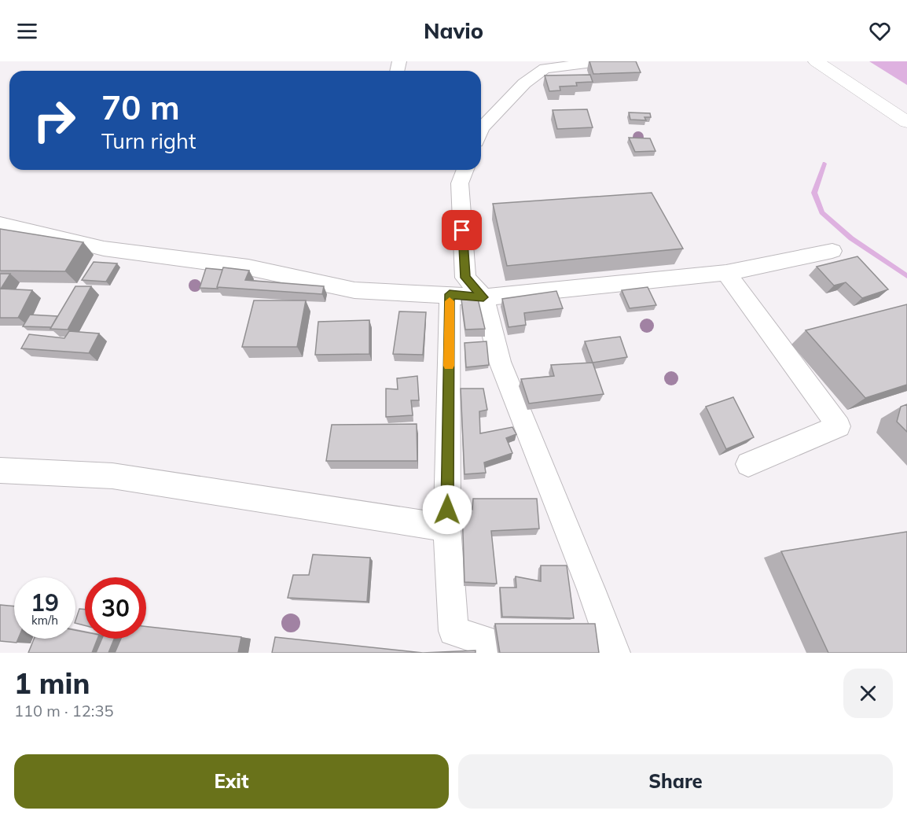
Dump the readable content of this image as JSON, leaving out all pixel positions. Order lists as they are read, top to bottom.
{
  "page": {
    "header": "Navio",
    "turn": ["70 m", "Turn right"],
    "speed": "19 km/h",
    "limit": "30",
    "heading": ["1 min", "110 m · 12:35"],
    "buttons": ["Exit", "Share"]
  }
}
